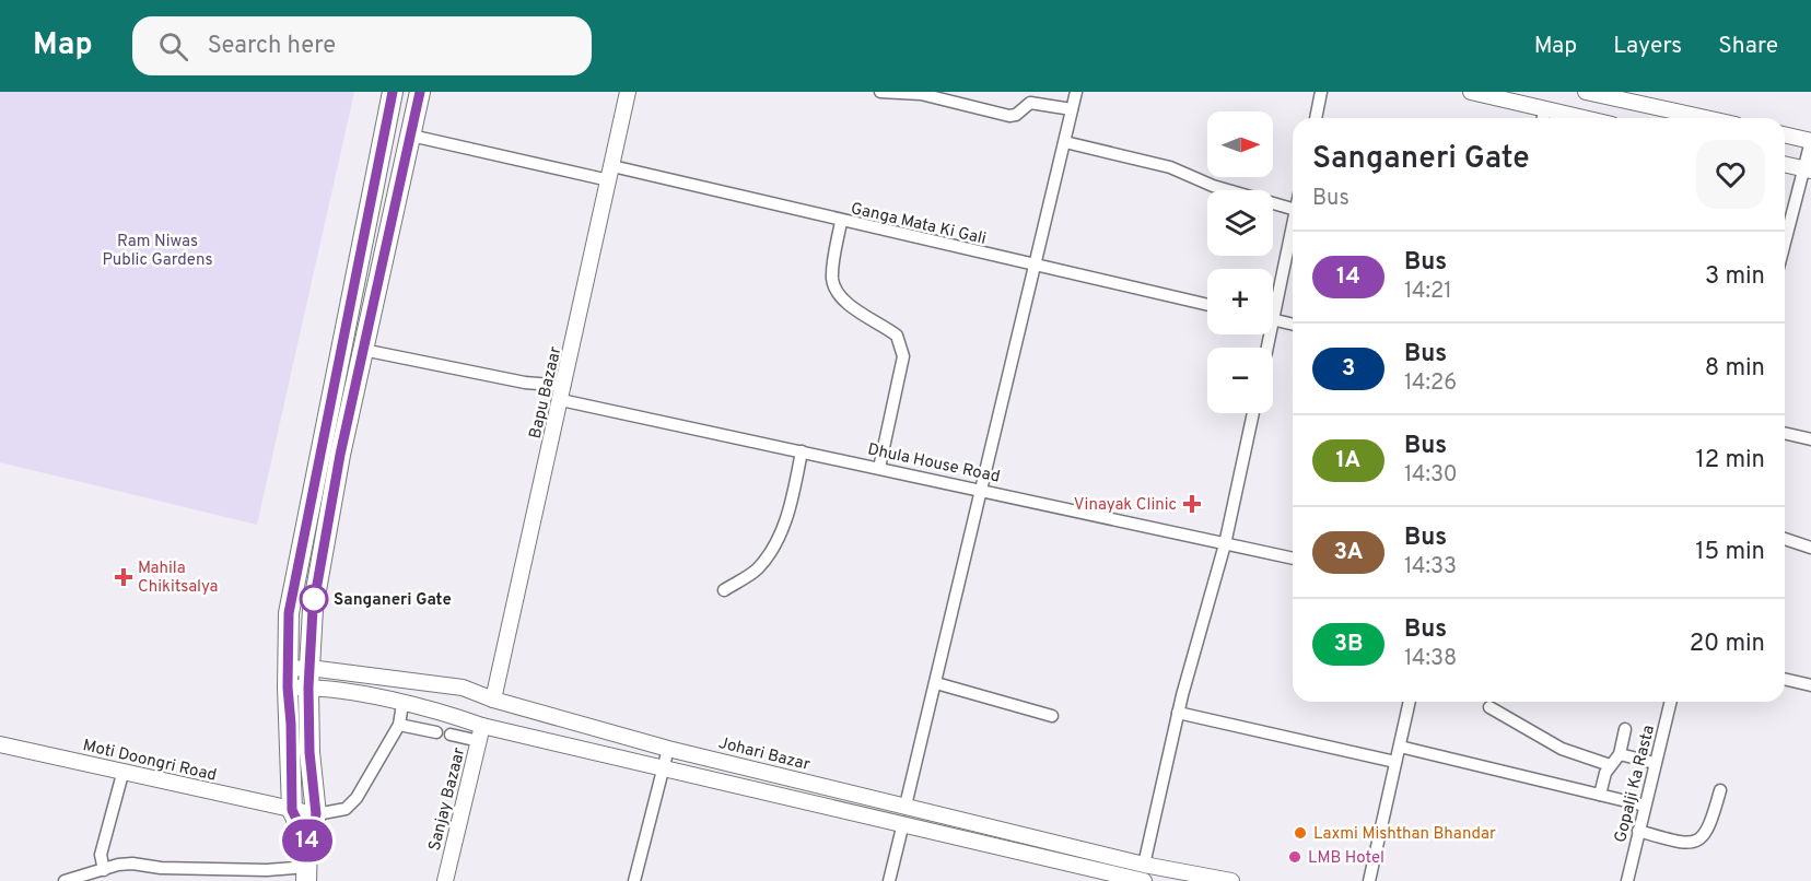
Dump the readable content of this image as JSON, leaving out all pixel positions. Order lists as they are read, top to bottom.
{
  "streets": {
    "street": [
      "Ganga Mata Ki Gali",
      "Bapu Bazaar",
      "Dhula House Road",
      "Johari Bazar",
      "Moti Doongri Road",
      "Gopalji Ka Rasta",
      "Sanjay Bazaar"
    ]
  },
  "crossings": [
    ["Ganga Mata Ki Gali", "Bapu Bazaar"],
    ["Bapu Bazaar", "Dhula House Road"],
    ["Bapu Bazaar", "Johari Bazar"],
    ["Johari Bazar", "Sanjay Bazaar"]
  ],
  "parks": ["Ram Niwas Public Gardens"],
  "places": {
    "health": ["Vinayak Clinic", "Mahila Chikitsalya"],
    "other": ["Sanganeri Gate", "Laxmi Mishthan Bhandar", "LMB Hotel"]
  },
  "lines": ["bus line 14"],
  "north": "right",
  "page": {
    "header": "Map",
    "search": "Search here",
    "nav": ["Map", "Layers", "Share"],
    "on_map": "14",
    "map_buttons": ["+", "−"],
    "heading": ["Sanganeri Gate", "Bus"],
    "list": [
      {
        "mark": "14",
        "name": "Bus",
        "note": "14:21",
        "value": "3 min"
      },
      {
        "mark": "3",
        "name": "Bus",
        "note": "14:26",
        "value": "8 min"
      },
      {
        "mark": "1A",
        "name": "Bus",
        "note": "14:30",
        "value": "12 min"
      },
      {
        "mark": "3A",
        "name": "Bus",
        "note": "14:33",
        "value": "15 min"
      },
      {
        "mark": "3B",
        "name": "Bus",
        "note": "14:38",
        "value": "20 min"
      }
    ]
  }
}
